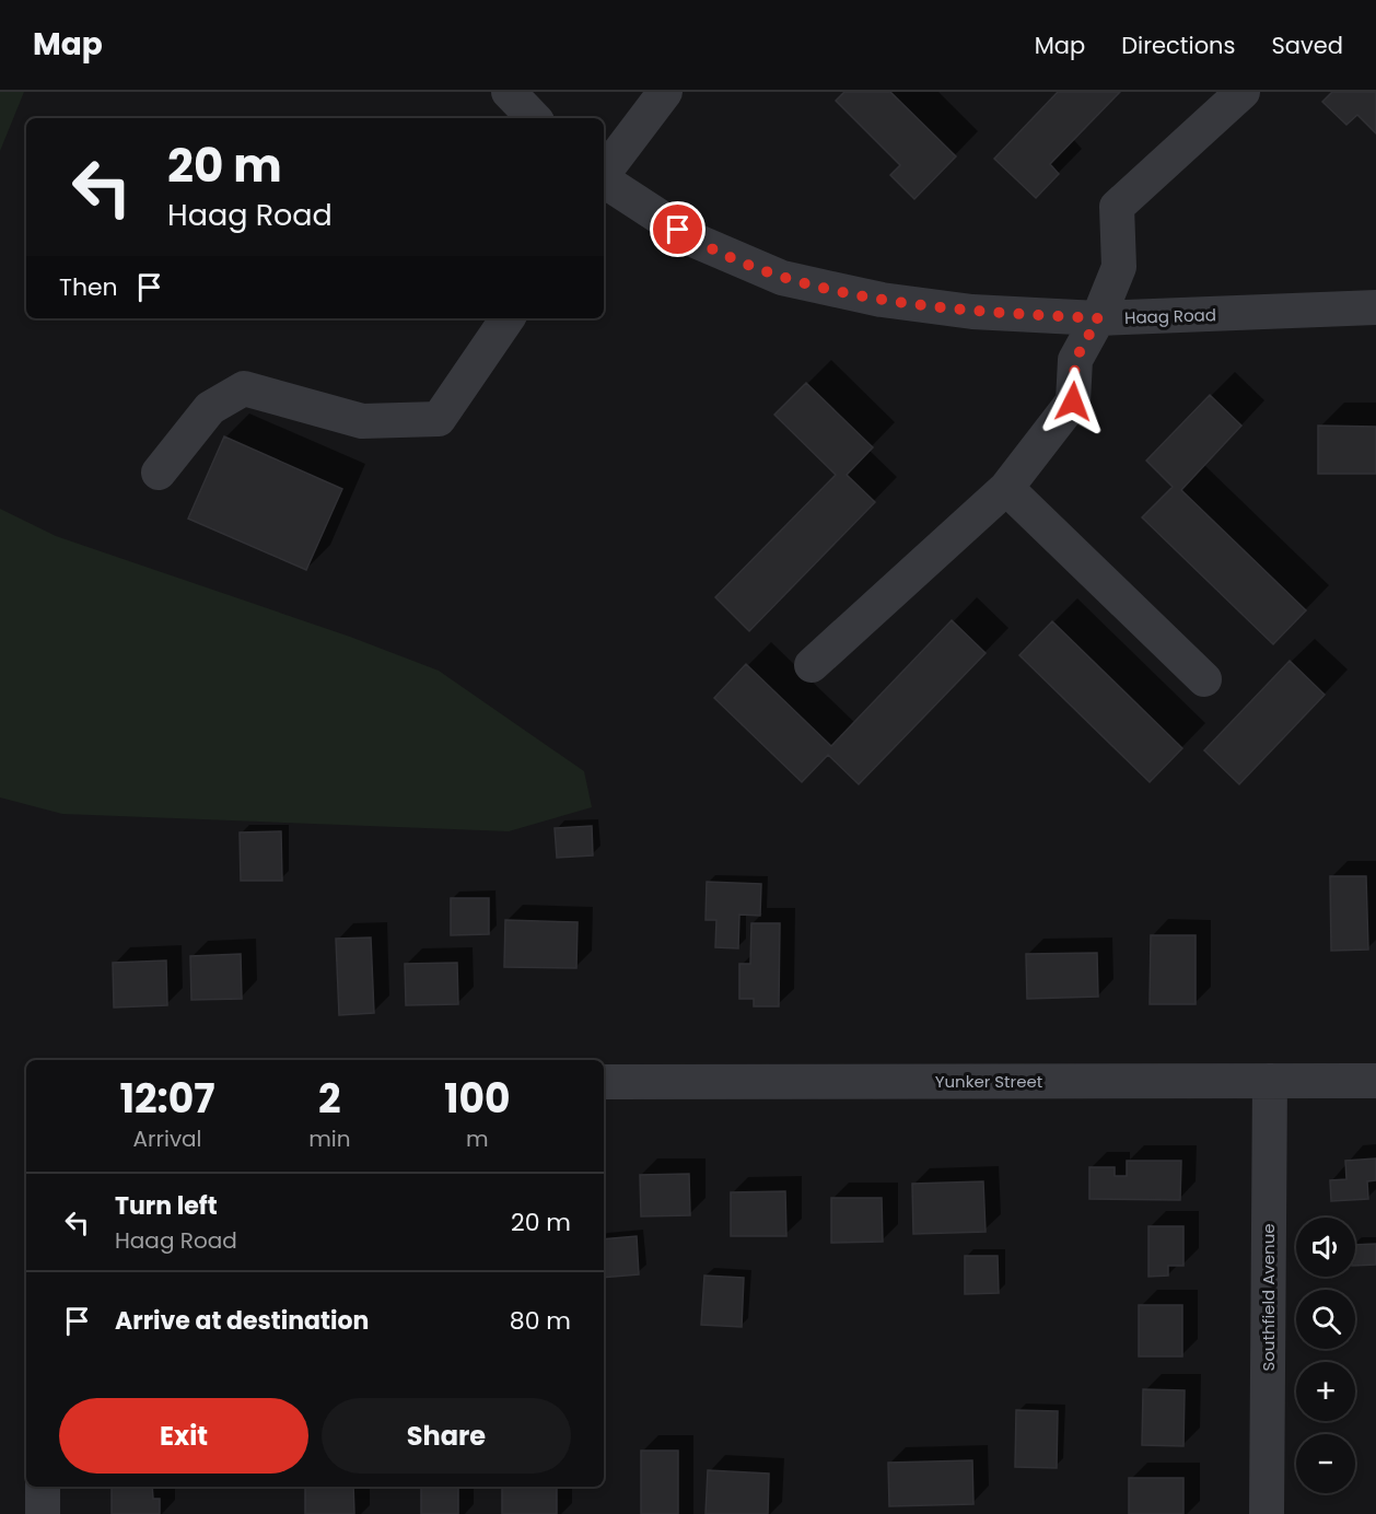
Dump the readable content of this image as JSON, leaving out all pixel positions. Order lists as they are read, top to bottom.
{
  "streets": {
    "street": ["Haag Road", "Yunker Street", "Southfield Avenue"]
  },
  "crossings": [
    ["Yunker Street", "Southfield Avenue"]
  ],
  "page": {
    "header": "Map",
    "nav": ["Map", "Directions", "Saved"],
    "turn": ["20 m", "Haag Road"],
    "then": "Then",
    "eta": [
      "12:07",
      "Arrival",
      "2",
      "min",
      "100",
      "m"
    ],
    "list": [
      {
        "name": "Turn left",
        "note": "Haag Road",
        "value": "20 m"
      },
      {
        "name": "Arrive at destination",
        "value": "80 m"
      }
    ],
    "map_buttons": ["+", "−"],
    "buttons": ["Exit", "Share"]
  }
}
